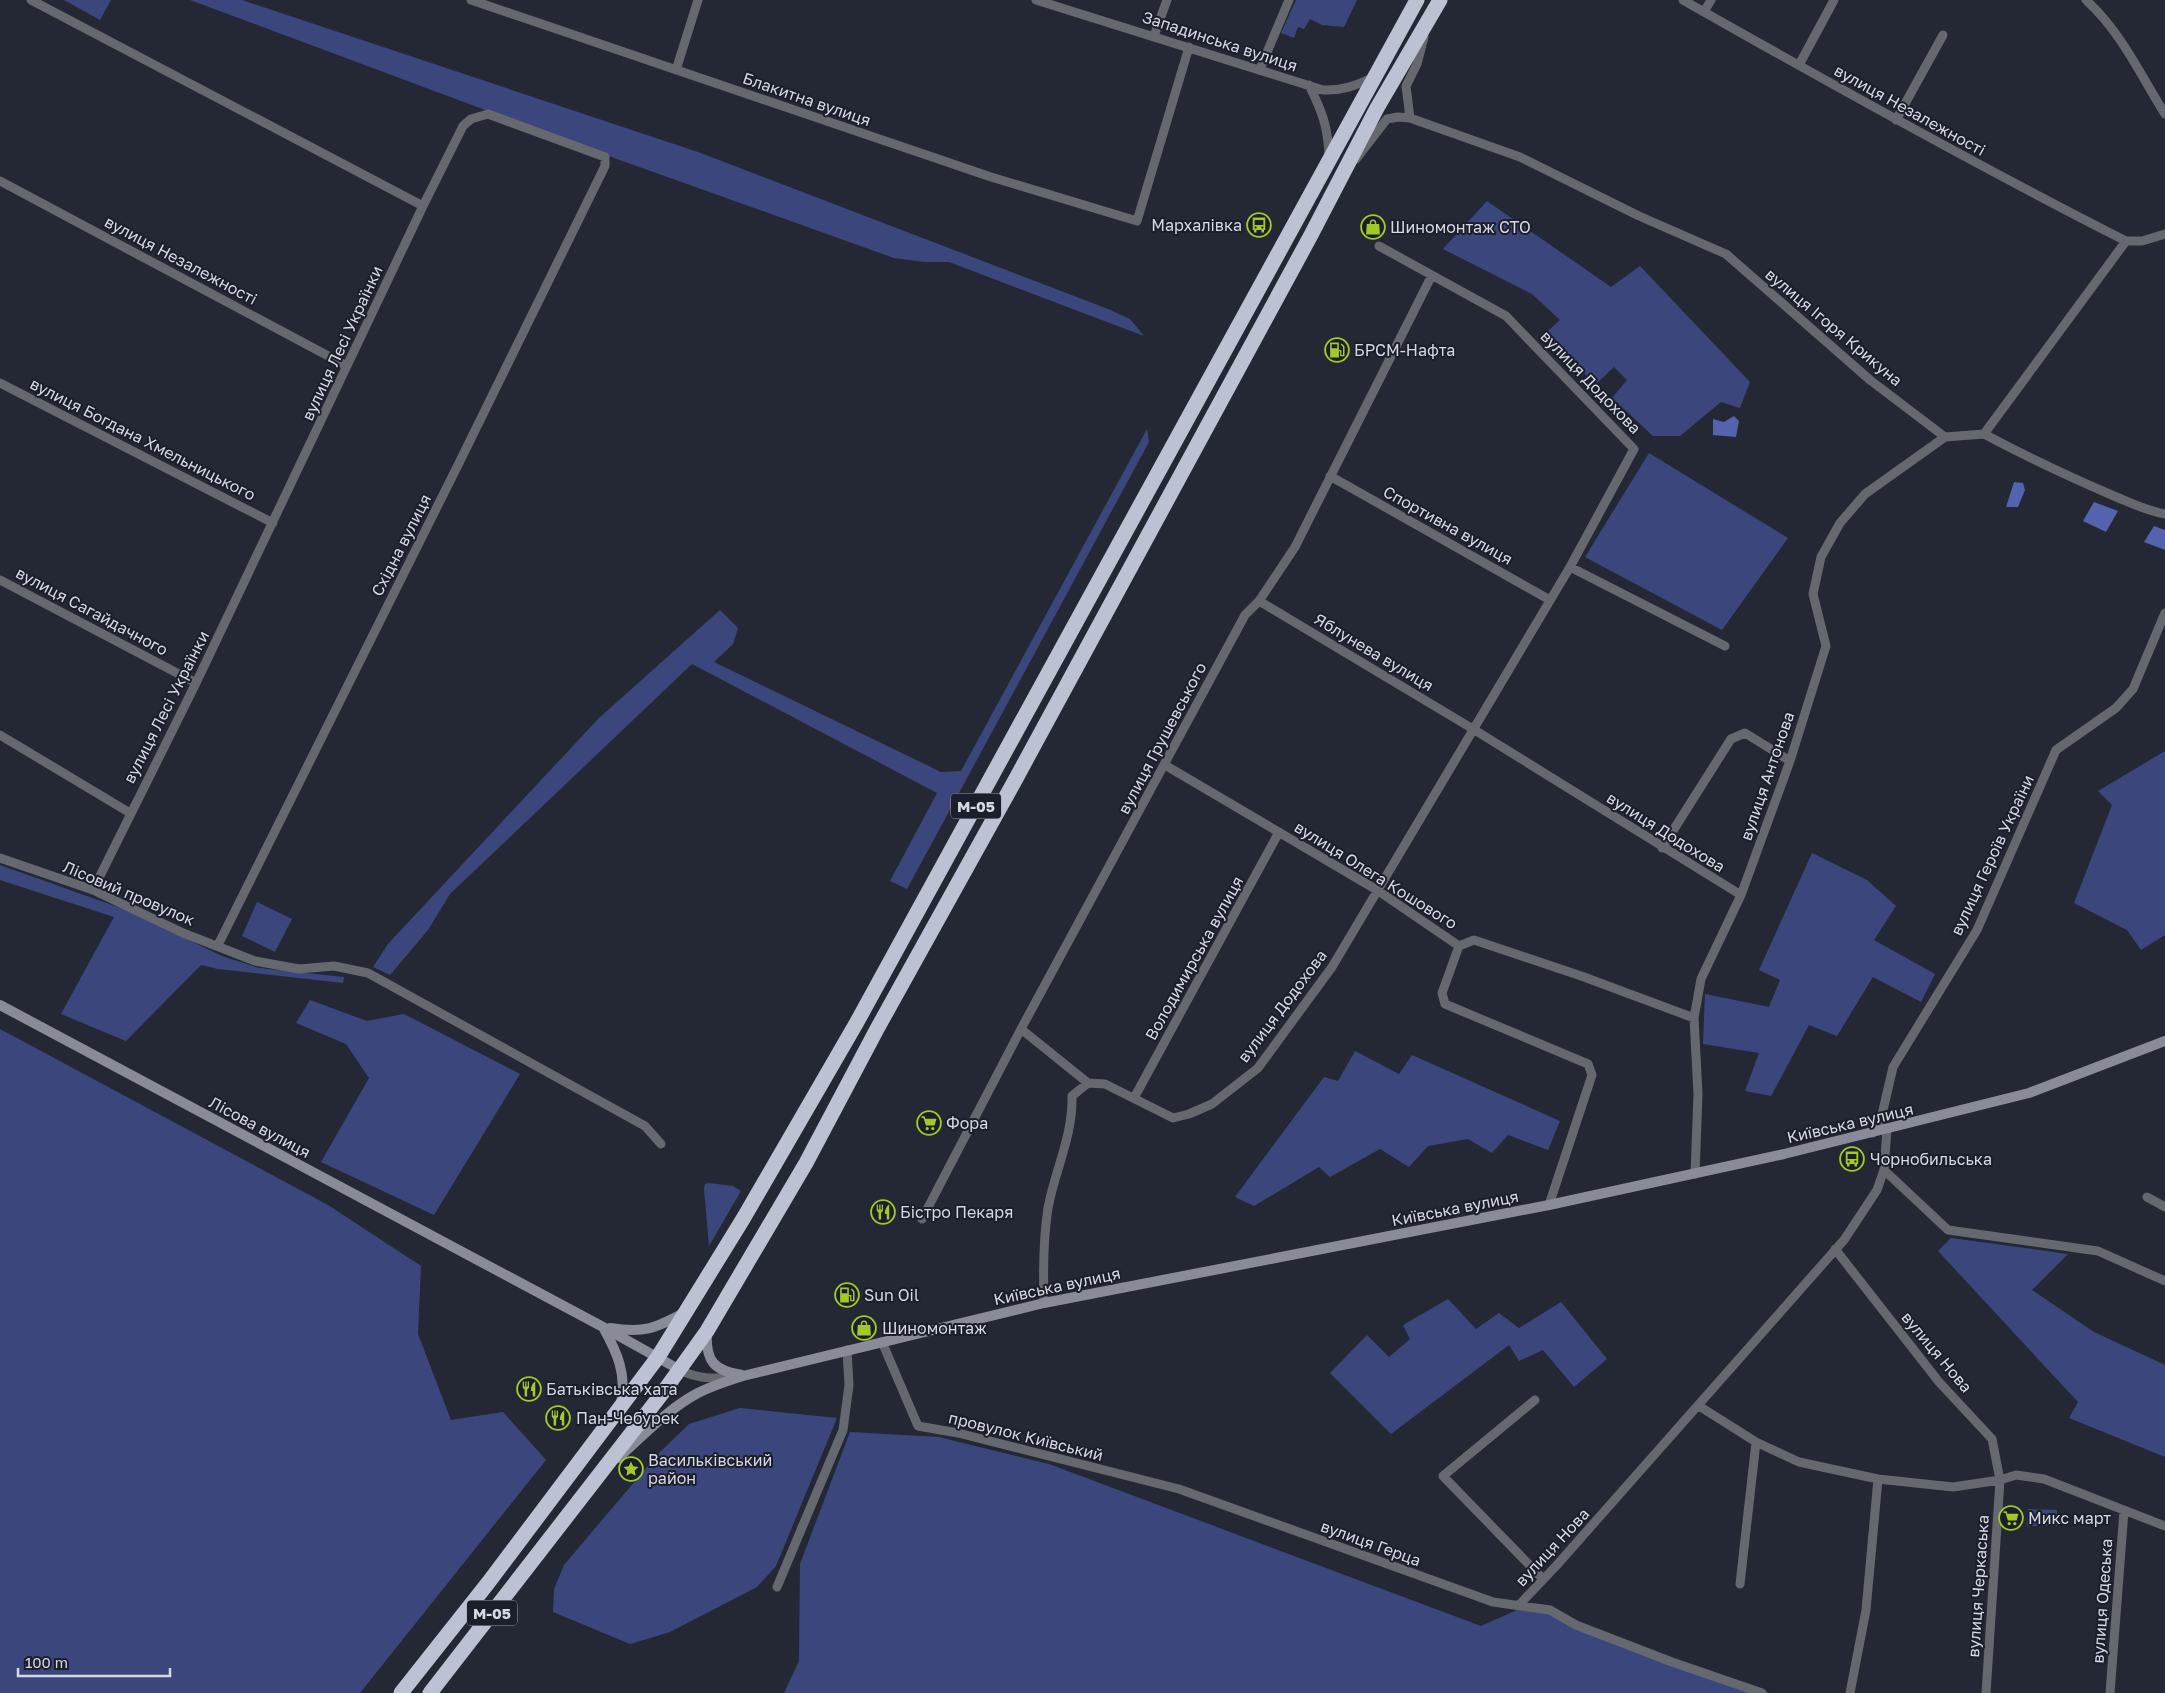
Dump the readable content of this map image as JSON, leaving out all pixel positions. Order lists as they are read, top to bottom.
{
  "streets": {
    "highway": ["М-05"],
    "street": [
      "Западинська вулиця",
      "Блакитна вулиця",
      "вулиця Незалежності",
      "вулиця Ігоря Крикуна",
      "вулиця Лесі Українки",
      "вулиця Додохова",
      "вулиця Богдана Хмельницького",
      "Спортивна вулиця",
      "Східна вулиця",
      "вулиця Сагайдачного",
      "Яблунева вулиця",
      "вулиця Грушевського",
      "вулиця Антонова",
      "вулиця Героїв України",
      "вулиця Олега Кошового",
      "Лісовий провулок",
      "Володимирська вулиця",
      "Київська вулиця",
      "Лісова вулиця",
      "вулиця Нова",
      "провулок Київський",
      "вулиця Герца",
      "вулиця Черкаська",
      "вулиця Одеська"
    ]
  },
  "crossings": [
    ["Западинська вулиця", "Блакитна вулиця"],
    ["Западинська вулиця", "М-05"],
    ["вулиця Незалежності", "вулиця Лесі Українки"],
    ["вулиця Ігоря Крикуна", "вулиця Антонова"],
    ["вулиця Лесі Українки", "вулиця Богдана Хмельницького"],
    ["вулиця Лесі Українки", "Східна вулиця"],
    ["вулиця Лесі Українки", "вулиця Сагайдачного"],
    ["вулиця Лесі Українки", "Лісовий провулок"],
    ["вулиця Додохова", "Спортивна вулиця"],
    ["вулиця Додохова", "Яблунева вулиця"],
    ["вулиця Додохова", "вулиця Грушевського"],
    ["вулиця Додохова", "вулиця Антонова"],
    ["вулиця Додохова", "вулиця Олега Кошового"],
    ["вулиця Додохова", "Володимирська вулиця"],
    ["Спортивна вулиця", "вулиця Грушевського"],
    ["Східна вулиця", "Лісовий провулок"],
    ["Яблунева вулиця", "вулиця Грушевського"],
    ["вулиця Грушевського", "вулиця Олега Кошового"],
    ["вулиця Антонова", "вулиця Олега Кошового"],
    ["вулиця Антонова", "Київська вулиця"],
    ["М-05", "Київська вулиця"],
    ["М-05", "Лісова вулиця"],
    ["вулиця Героїв України", "Київська вулиця"],
    ["вулиця Олега Кошового", "Володимирська вулиця"],
    ["Київська вулиця", "вулиця Нова"],
    ["Київська вулиця", "провулок Київський"],
    ["вулиця Нова", "вулиця Герца"],
    ["вулиця Нова", "вулиця Черкаська"],
    ["провулок Київський", "вулиця Герца"]
  ],
  "places": {
    "bus stop": ["Мархалівка", "Чорнобильська"],
    "shop": ["Шиномонтаж СТО", "Шиномонтаж"],
    "fuel station": ["БРСМ-Нафта", "Sun Oil"],
    "supermarket": ["Фора", "Микс март"],
    "restaurant": ["Бістро Пекаря", "Батьківська хата", "Пан-Чебурек"],
    "place": ["Васильківський район"]
  },
  "scale_bar": "100 m"
}
